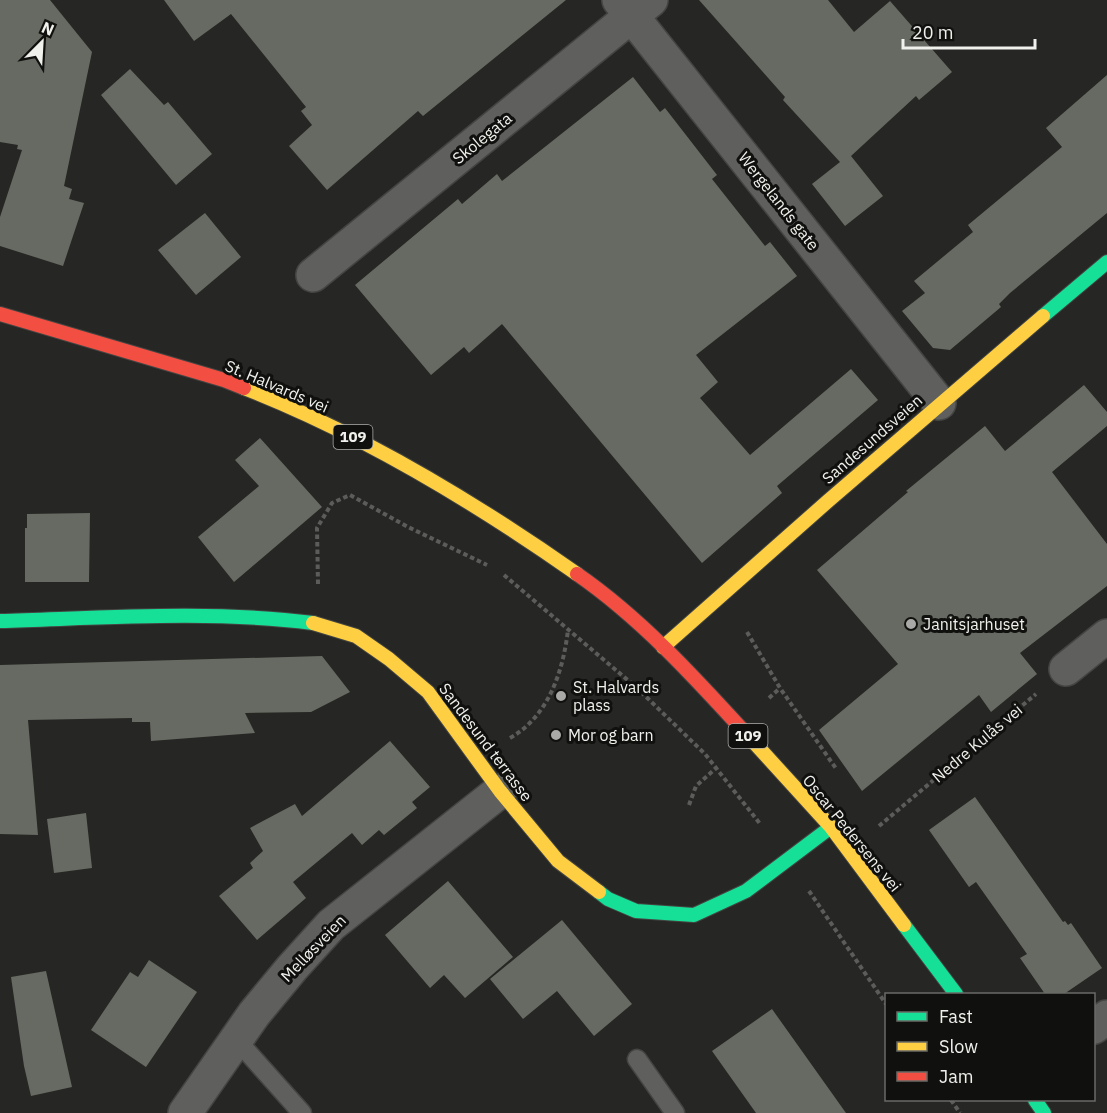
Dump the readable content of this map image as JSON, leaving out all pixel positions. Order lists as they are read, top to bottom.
{
  "streets": {
    "street": [
      "Skolegata",
      "Wergelands gate",
      "St. Halvards vei",
      "109",
      "Sandesundsveien",
      "Sandesund terrasse",
      "Oscar Pedersens vei",
      "Melløsveien"
    ],
    "path": ["Nedre Kulås vei"]
  },
  "crossings": [
    ["Skolegata", "Wergelands gate"],
    ["Wergelands gate", "Sandesundsveien"],
    ["St. Halvards vei", "Sandesundsveien"],
    ["St. Halvards vei", "Oscar Pedersens vei"],
    ["Sandesundsveien", "Oscar Pedersens vei"],
    ["Sandesund terrasse", "Oscar Pedersens vei"],
    ["Sandesund terrasse", "Melløsveien"],
    ["Nedre Kulås vei", "Oscar Pedersens vei"]
  ],
  "places": ["Janitsjarhuset", "St. Halvards plass", "Mor og barn"],
  "legend": ["Fast", "Slow", "Jam"],
  "scale_bar": "20 m",
  "north": "top right"
}
